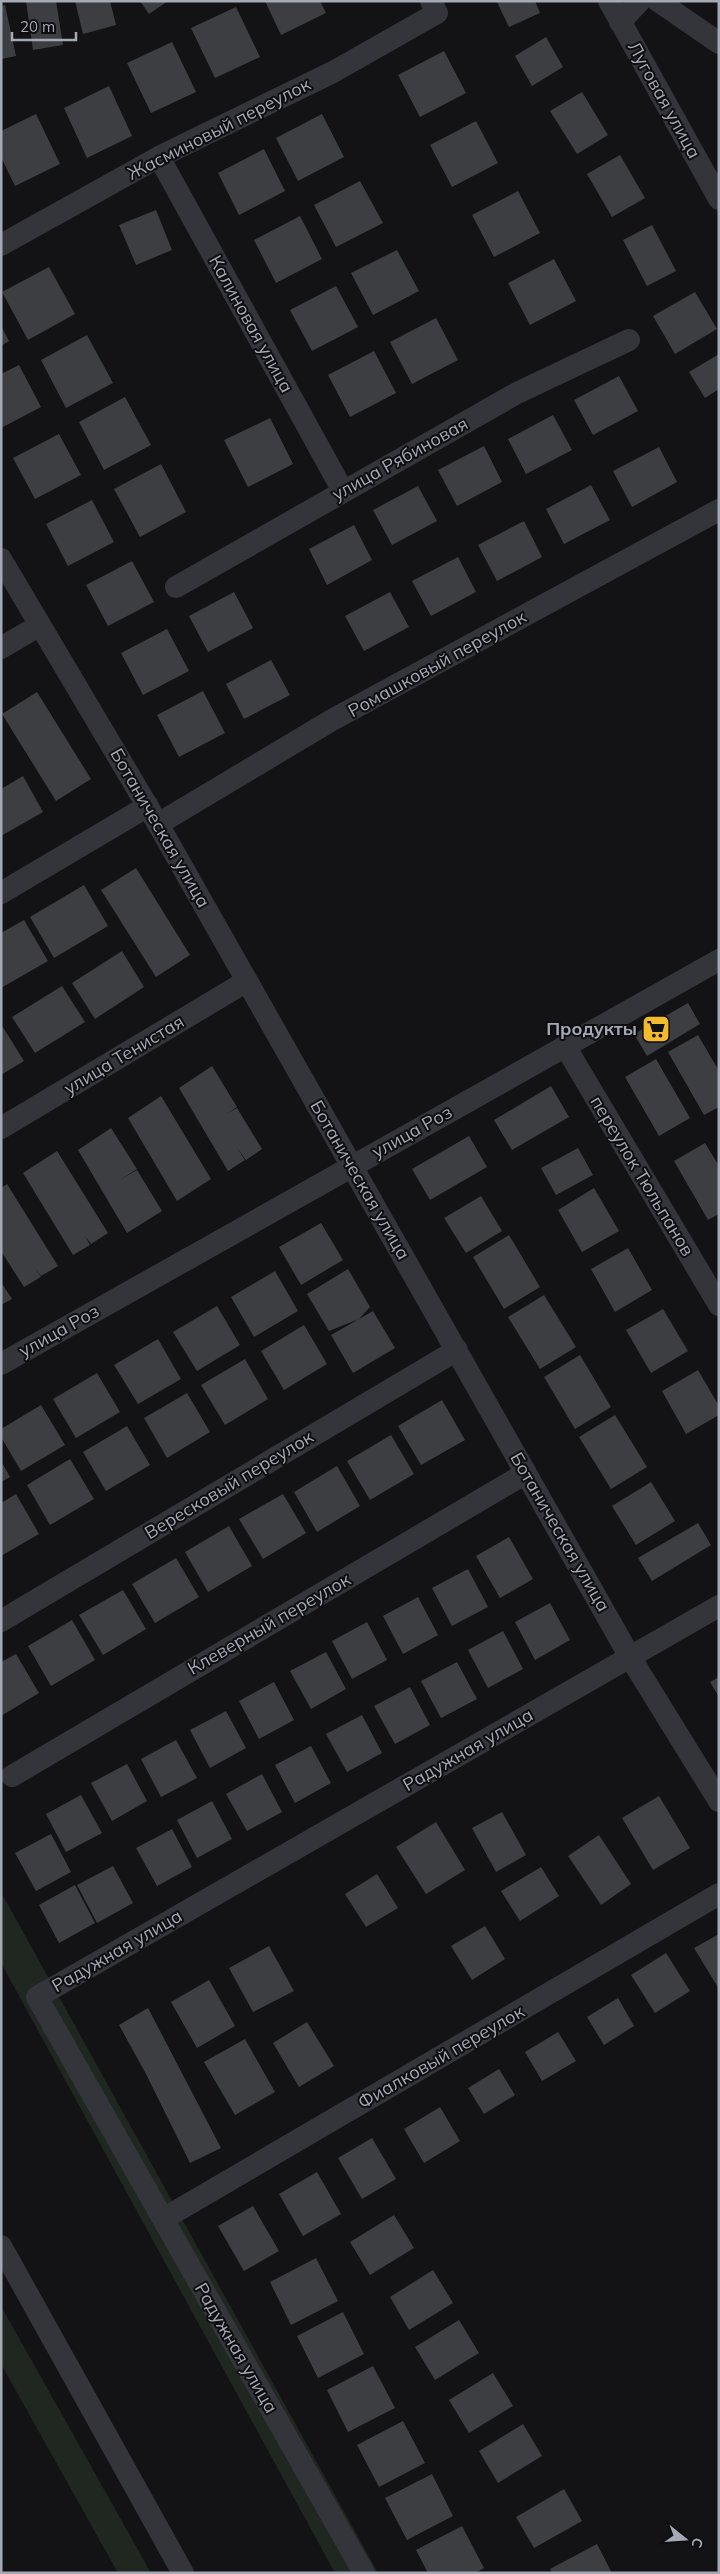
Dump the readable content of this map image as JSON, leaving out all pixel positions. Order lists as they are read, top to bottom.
{
  "streets": {
    "street": [
      "Луговая улица",
      "Жасминовый переулок",
      "Калиновая улица",
      "улица Рябиновая",
      "Ромашковый переулок",
      "Ботаническая улица",
      "улица Тенистая",
      "улица Роз",
      "переулок Тюльпанов",
      "Вересковый переулок",
      "Клеверный переулок",
      "Радужная улица",
      "Фиалковый переулок"
    ]
  },
  "crossings": [
    ["Жасминовый переулок", "Калиновая улица"],
    ["Калиновая улица", "улица Рябиновая"],
    ["Ромашковый переулок", "Ботаническая улица"],
    ["Ботаническая улица", "улица Тенистая"],
    ["Ботаническая улица", "улица Роз"],
    ["Ботаническая улица", "Вересковый переулок"],
    ["Ботаническая улица", "Клеверный переулок"],
    ["Ботаническая улица", "Радужная улица"],
    ["улица Роз", "переулок Тюльпанов"],
    ["Радужная улица", "Фиалковый переулок"]
  ],
  "places": {
    "supermarket": ["Продукты"]
  },
  "scale_bar": "20 m",
  "north": "right"
}
